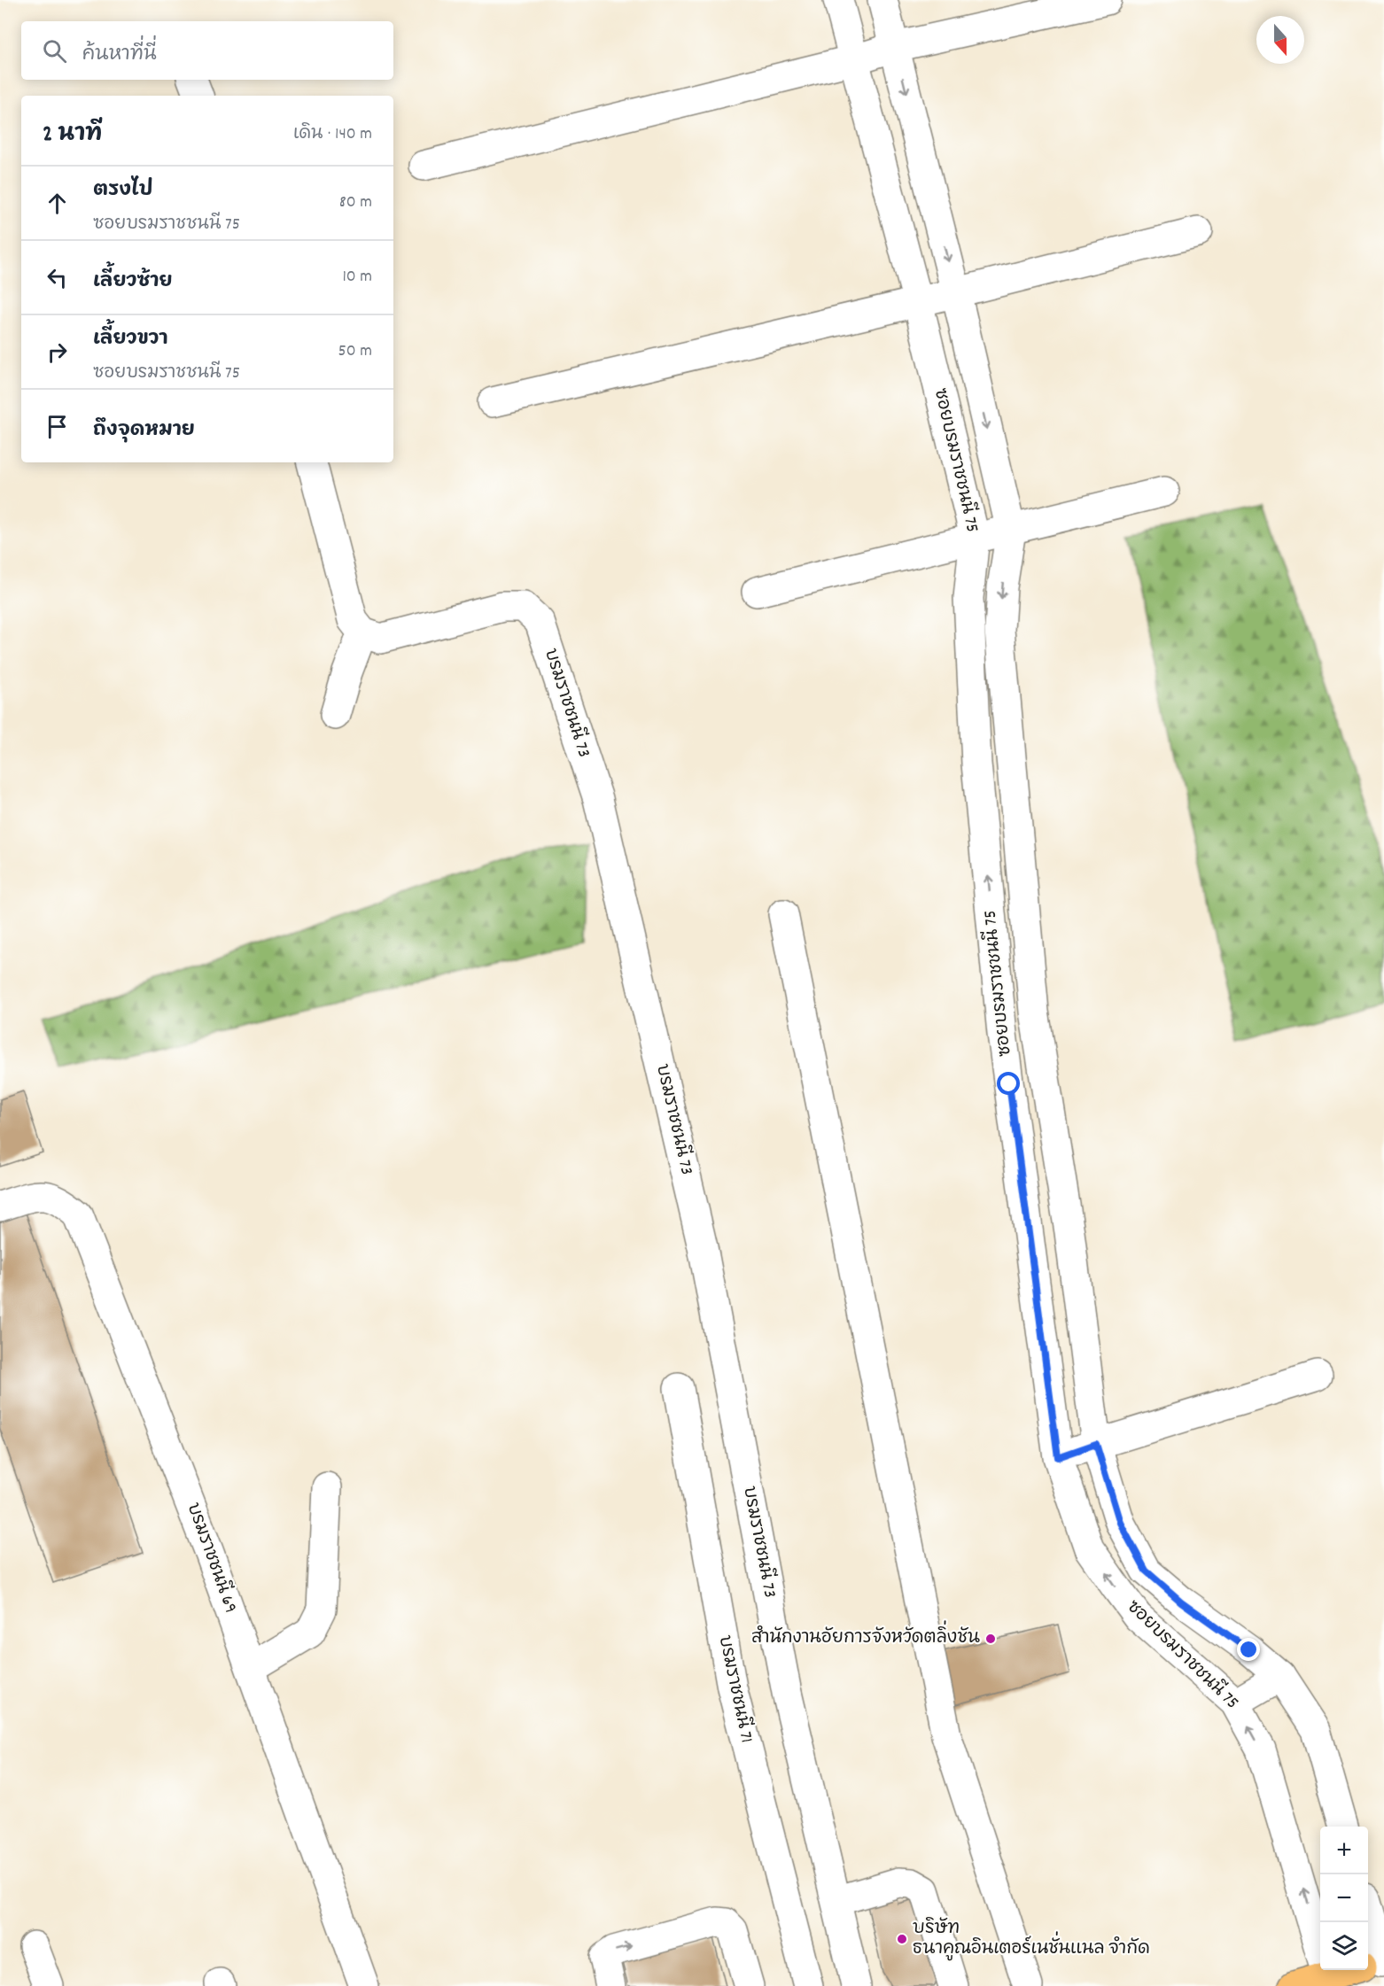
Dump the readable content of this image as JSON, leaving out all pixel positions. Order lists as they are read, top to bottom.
{
  "streets": {
    "street": [
      "ซอยบรมราชชนนี 75",
      "บรมราชชนนี 73",
      "บรมราชชนนี 69",
      "บรมราชชนนี 71"
    ]
  },
  "places": ["สำนักงานอัยการจังหวัดตลิ่งชัน", "บริษัท ธนาคูณอินเตอร์เนชั่นแนล จำกัด"],
  "north": "bottom",
  "page": {
    "search": "ค้นหาที่นี่",
    "heading": ["2 นาที", "เดิน · 140 m"],
    "list": [
      ["ตรงไป", "ซอยบรมราชชนนี 75", "80 m"],
      ["เลี้ยวซ้าย", "10 m"],
      ["เลี้ยวขวา", "ซอยบรมราชชนนี 75", "50 m"],
      "ถึงจุดหมาย"
    ],
    "map_buttons": ["+", "−"]
  }
}
